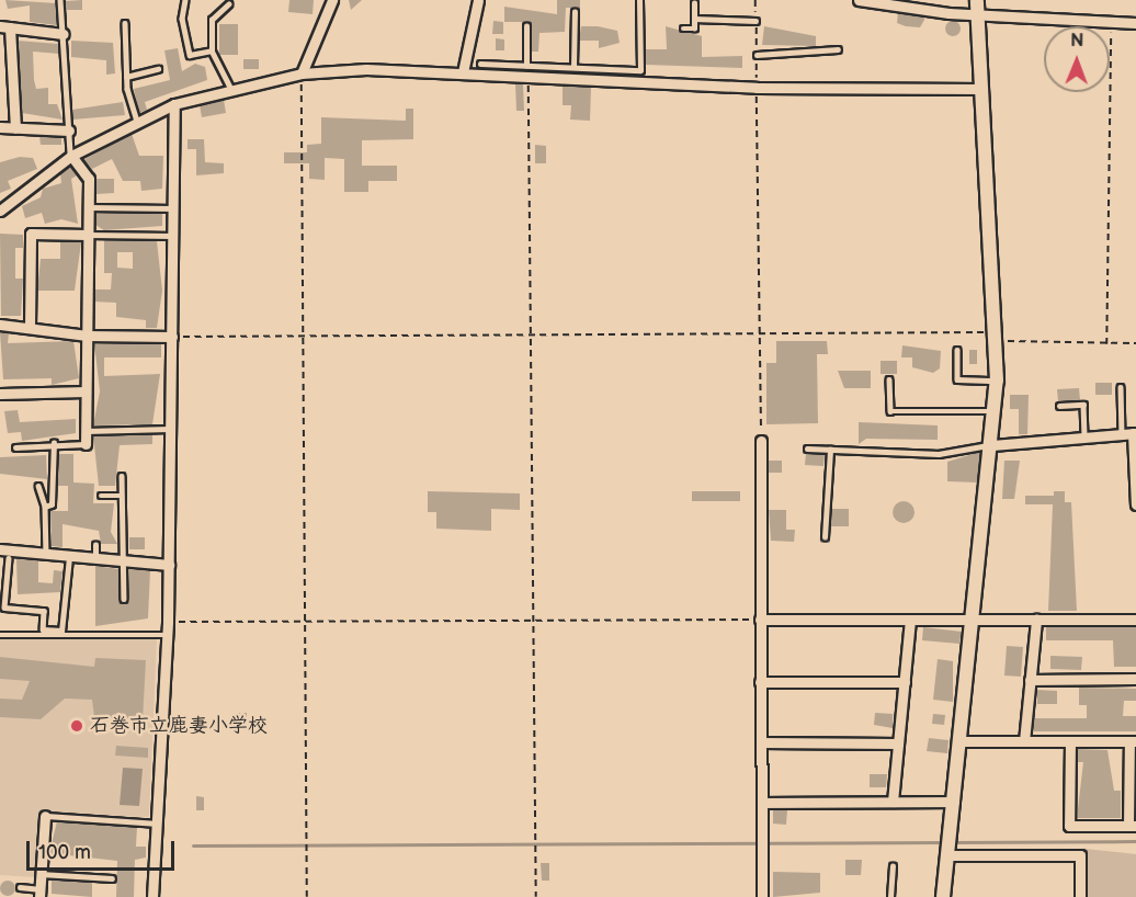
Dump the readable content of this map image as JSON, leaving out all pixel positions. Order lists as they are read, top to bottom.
{
  "places": ["石巻市立鹿妻小学校"],
  "scale_bar": "100 m",
  "north": "top"
}
